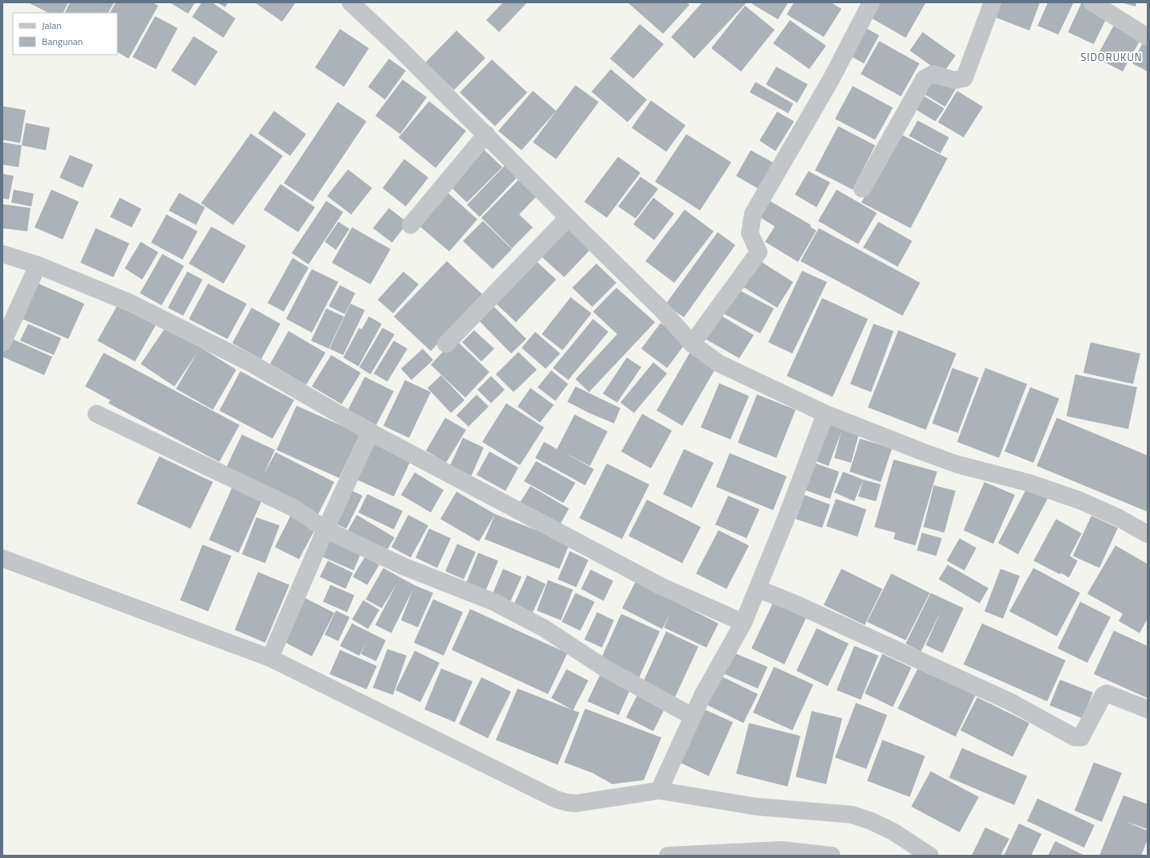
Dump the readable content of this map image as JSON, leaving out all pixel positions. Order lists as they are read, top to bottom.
{
  "districts": ["SIDORUKUN"],
  "legend": ["Jalan", "Bangunan"]
}
